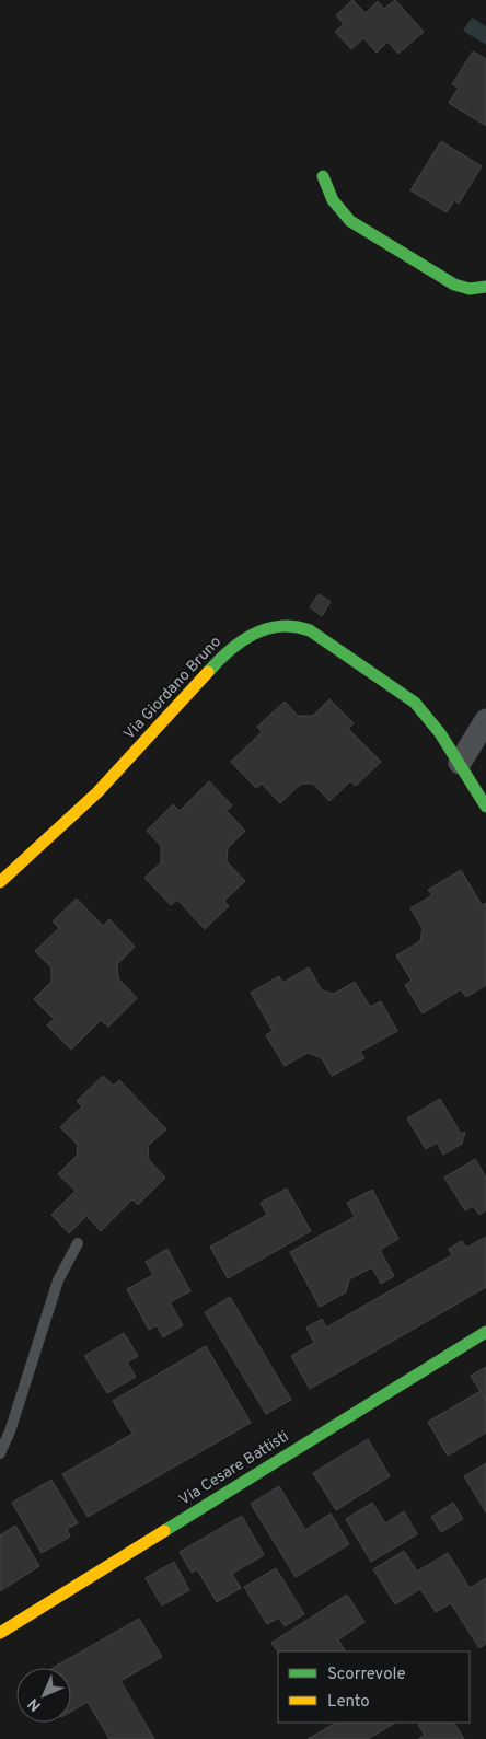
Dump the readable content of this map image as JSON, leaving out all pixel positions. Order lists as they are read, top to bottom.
{
  "streets": {
    "street": ["Via Giordano Bruno", "Via Cesare Battisti"]
  },
  "legend": ["Scorrevole", "Lento"],
  "north": "bottom left"
}
